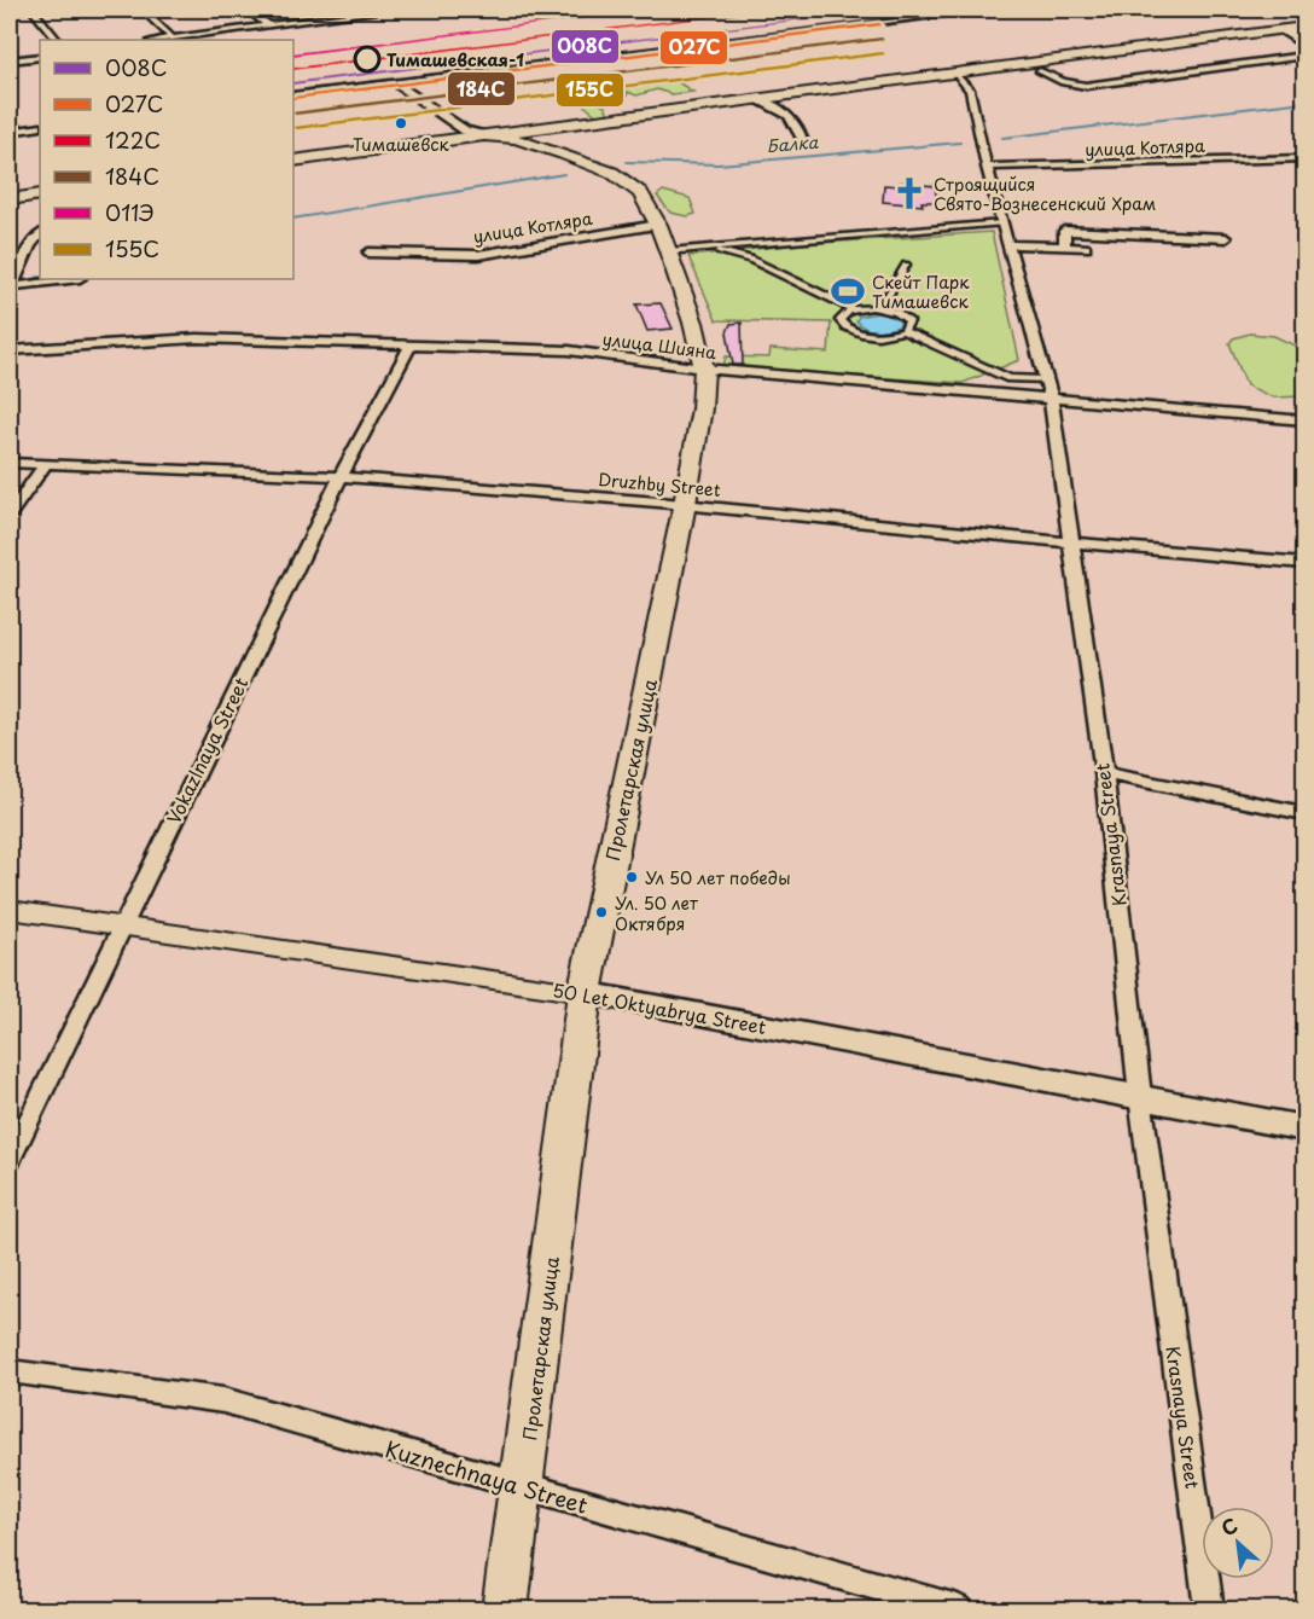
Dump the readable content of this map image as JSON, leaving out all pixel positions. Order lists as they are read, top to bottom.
{
  "streets": {
    "main road": ["Пролетарская улица", "50 Let Oktyabrya Street"],
    "street": [
      "улица Котляра",
      "улица Шияна",
      "Druzhby Street",
      "Vokazlnaya Street",
      "Krasnaya Street",
      "Kuznechnaya Street"
    ]
  },
  "crossings": [
    ["улица Котляра", "Пролетарская улица"],
    ["улица Котляра", "Krasnaya Street"],
    ["улица Шияна", "Vokazlnaya Street"],
    ["улица Шияна", "Пролетарская улица"],
    ["улица Шияна", "Krasnaya Street"],
    ["Druzhby Street", "Vokazlnaya Street"],
    ["Druzhby Street", "Пролетарская улица"],
    ["Druzhby Street", "Krasnaya Street"],
    ["Vokazlnaya Street", "50 Let Oktyabrya Street"],
    ["Пролетарская улица", "50 Let Oktyabrya Street"],
    ["Пролетарская улица", "Kuznechnaya Street"],
    ["Krasnaya Street", "50 Let Oktyabrya Street"]
  ],
  "water": ["Балка"],
  "places": {
    "other": [
      "Тимашевская-1",
      "Тимашевск",
      "Ул 50 лет победы",
      "Ул. 50 лет Октября"
    ],
    "church": ["Строящийся Свято-Вознесенский Храм"],
    "sports": ["Скейт Парк Тимашевск"]
  },
  "lines": [
    "transit line 008С",
    "transit line 122С",
    "transit line 011Э",
    "transit line 027С",
    "transit line 184С",
    "transit line 155С"
  ],
  "legend": [
    "008С",
    "027С",
    "122С",
    "184С",
    "011Э",
    "155С"
  ],
  "north": "top left"
}
